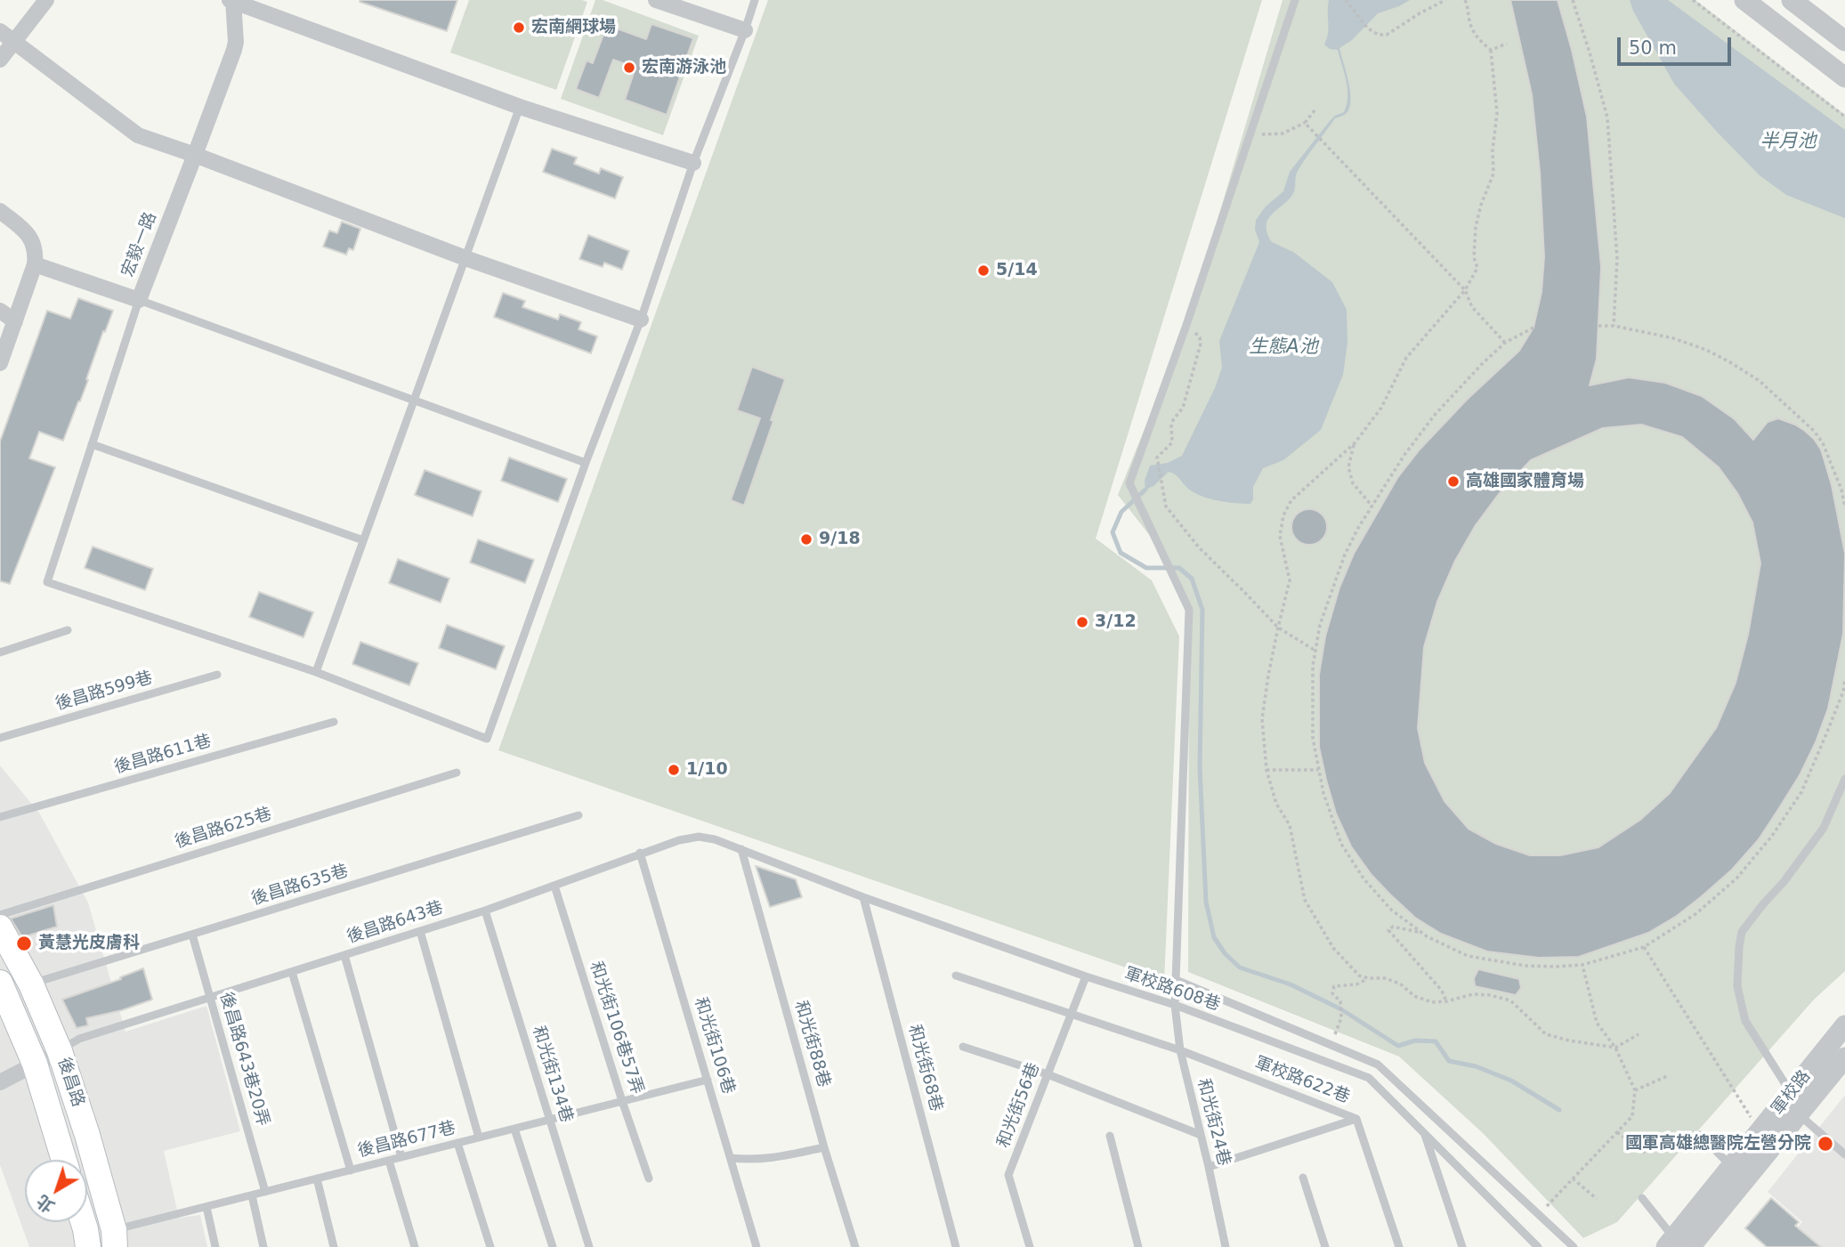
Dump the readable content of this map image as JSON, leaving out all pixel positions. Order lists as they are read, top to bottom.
{
  "streets": {
    "main road": ["後昌路"],
    "street": ["宏毅一路", "軍校路"],
    "lane": [
      "後昌路599巷",
      "後昌路611巷",
      "後昌路625巷",
      "後昌路635巷",
      "後昌路643巷",
      "軍校路608巷",
      "和光街106巷57弄",
      "和光街88巷",
      "和光街106巷",
      "後昌路643巷20弄",
      "和光街68巷",
      "和光街134巷",
      "軍校路622巷",
      "和光街56巷",
      "和光街24巷",
      "後昌路677巷"
    ]
  },
  "crossings": [
    ["後昌路635巷", "後昌路643巷20弄"],
    ["後昌路635巷", "後昌路"],
    ["後昌路643巷", "軍校路608巷"],
    ["後昌路643巷", "和光街106巷57弄"],
    ["後昌路643巷", "和光街88巷"],
    ["後昌路643巷", "和光街106巷"],
    ["後昌路643巷", "後昌路643巷20弄"],
    ["後昌路643巷", "和光街134巷"],
    ["後昌路643巷", "後昌路"],
    ["軍校路608巷", "和光街88巷"],
    ["軍校路608巷", "和光街68巷"],
    ["軍校路608巷", "和光街56巷"],
    ["軍校路608巷", "和光街24巷"],
    ["和光街106巷57弄", "後昌路677巷"],
    ["和光街106巷", "後昌路677巷"],
    ["後昌路643巷20弄", "後昌路677巷"],
    ["和光街134巷", "後昌路677巷"],
    ["軍校路622巷", "和光街56巷"],
    ["軍校路622巷", "和光街24巷"],
    ["後昌路", "後昌路677巷"]
  ],
  "water": ["半月池", "生態A池"],
  "places": [
    "宏南網球場",
    "宏南游泳池",
    "5/14",
    "高雄國家體育場",
    "9/18",
    "3/12",
    "1/10",
    "黃慧光皮膚科",
    "國軍高雄總醫院左營分院"
  ],
  "scale_bar": "50 m",
  "north": "bottom left"
}
